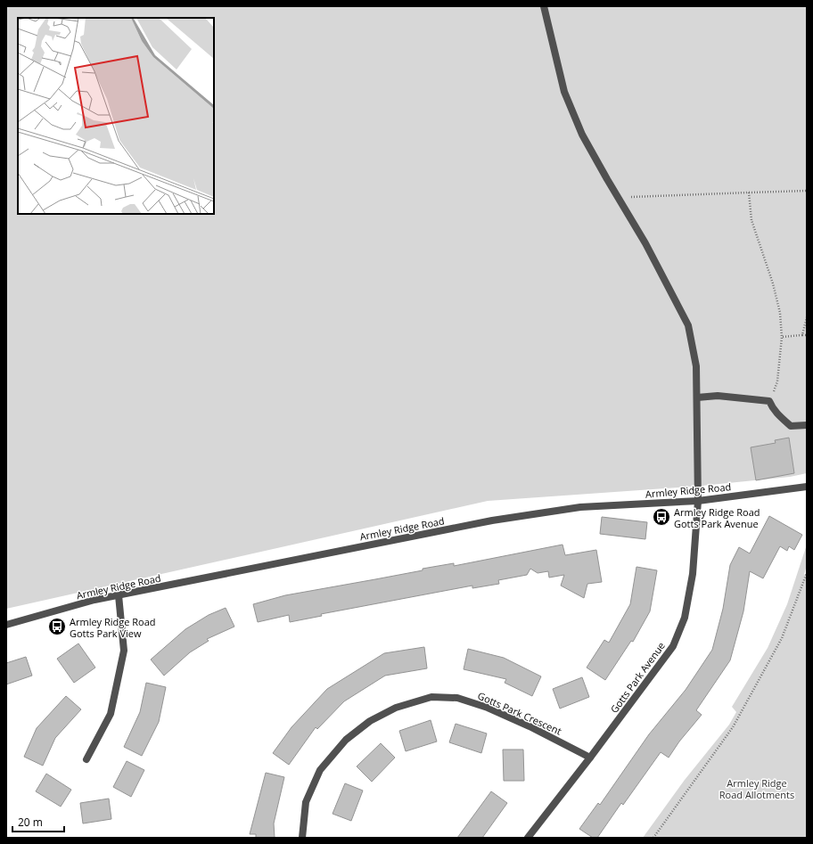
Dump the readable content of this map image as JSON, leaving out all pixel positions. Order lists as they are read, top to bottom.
{
  "streets": {
    "street": ["Armley Ridge Road", "Gotts Park Avenue", "Gotts Park Crescent"]
  },
  "crossings": [
    ["Armley Ridge Road", "Gotts Park Avenue"],
    ["Gotts Park Avenue", "Gotts Park Crescent"]
  ],
  "parks": ["Armley Ridge Road Allotments"],
  "places": {
    "bus stop": ["Armley Ridge Road Gotts Park Avenue", "Armley Ridge Road Gotts Park View"]
  },
  "scale_bar": "20 m"
}
